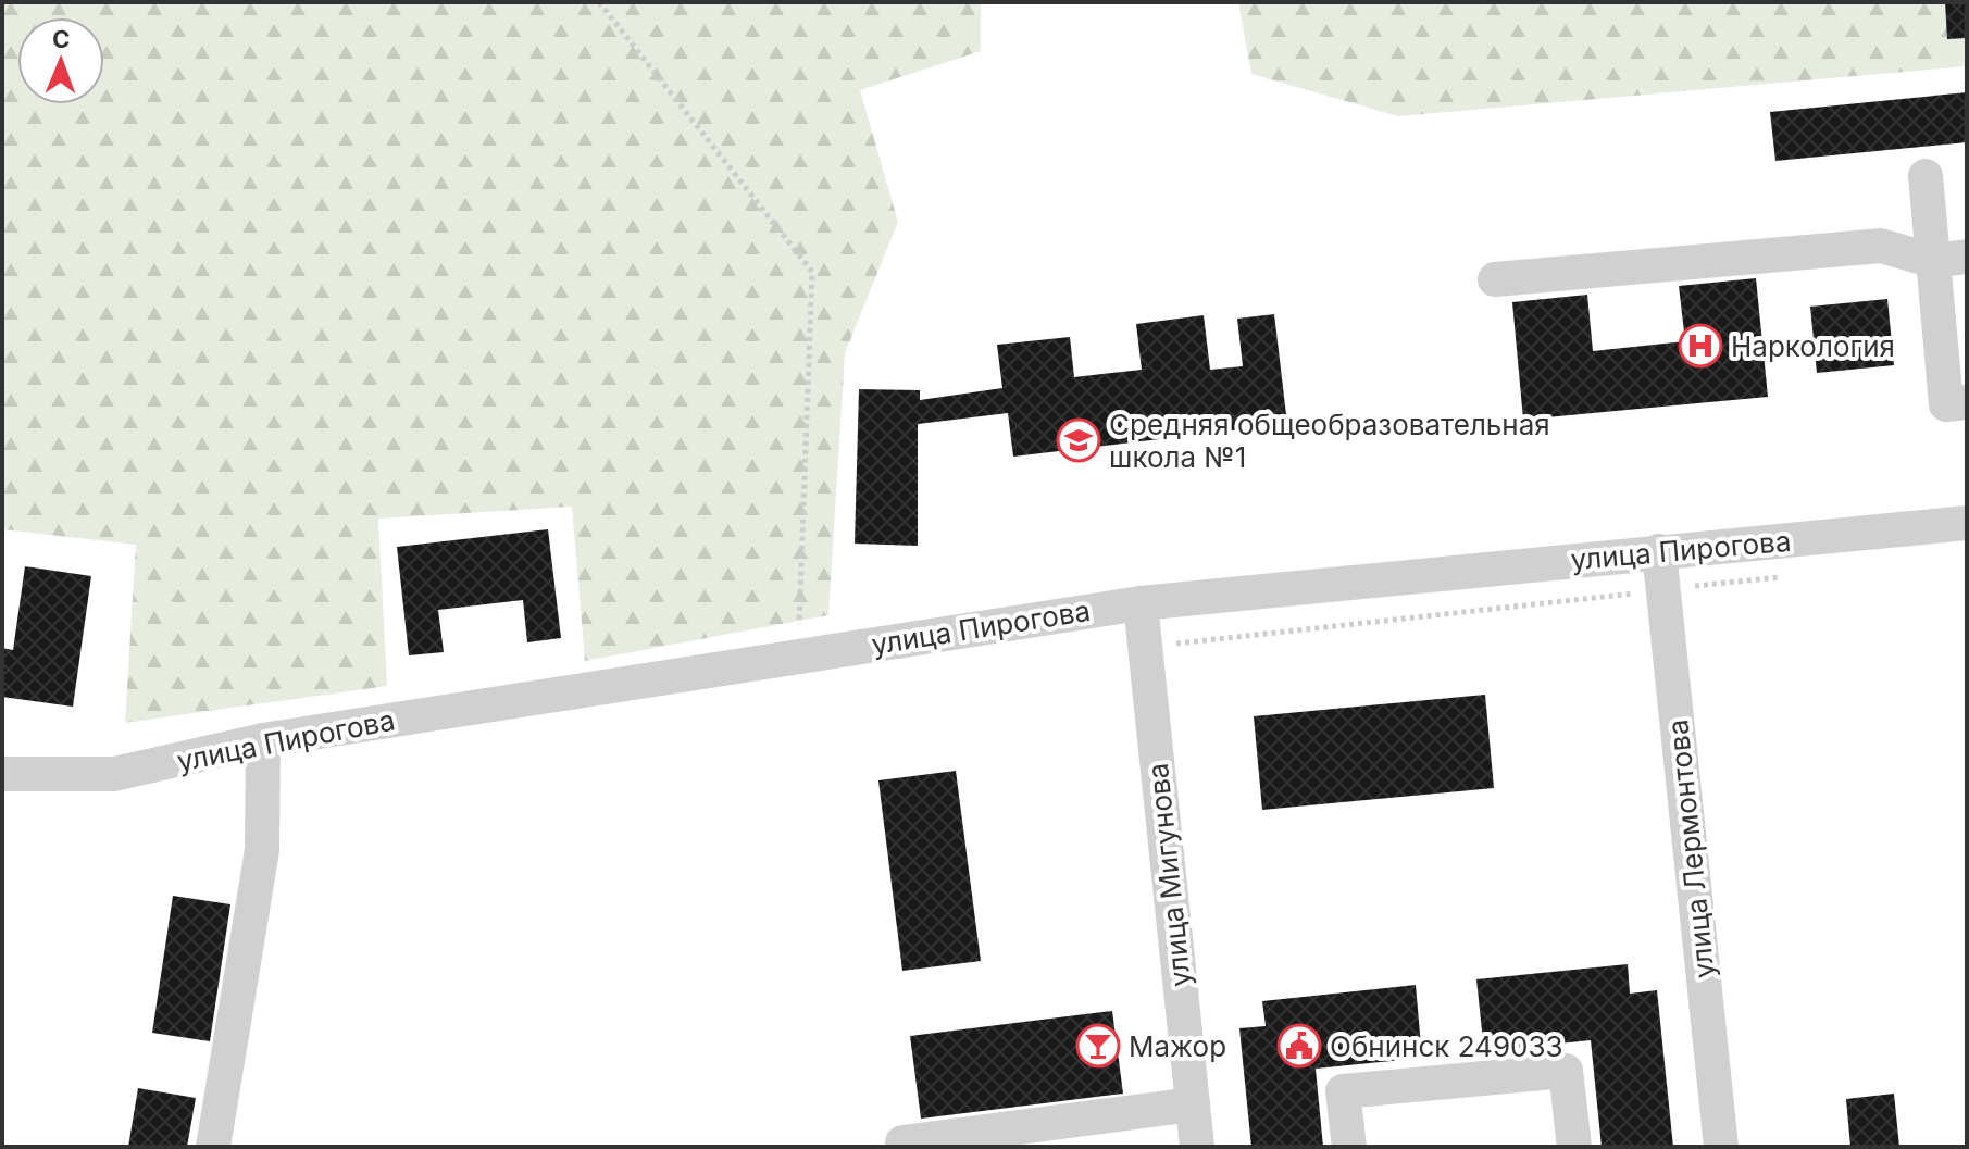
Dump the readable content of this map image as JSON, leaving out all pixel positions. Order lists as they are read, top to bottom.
{
  "streets": {
    "street": ["улица Пирогова", "улица Лермонтова", "улица Мигунова"]
  },
  "crossings": [
    ["улица Пирогова", "улица Лермонтова"],
    ["улица Пирогова", "улица Мигунова"]
  ],
  "places": {
    "hospital": ["Наркология"],
    "school or university": ["Средняя общеобразовательная школа №1"],
    "bar": ["Мажор"],
    "public building": ["Обнинск 249033"]
  },
  "north": "top"
}
